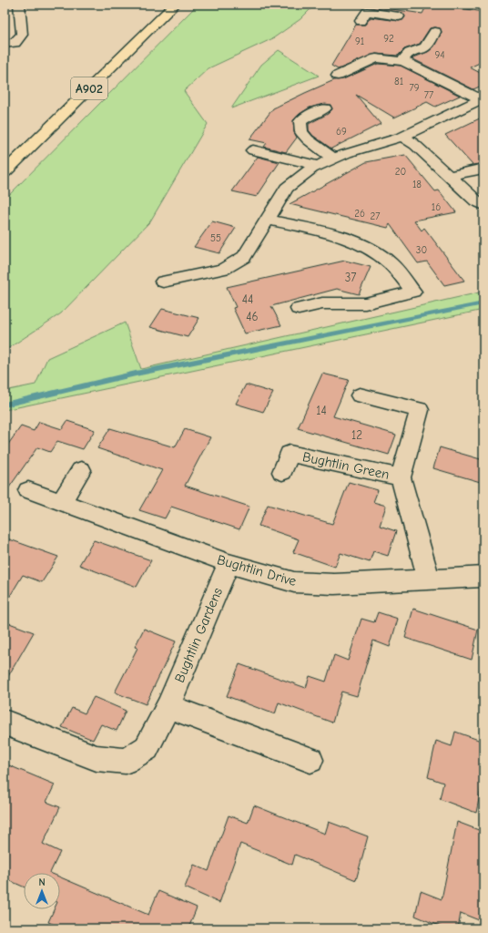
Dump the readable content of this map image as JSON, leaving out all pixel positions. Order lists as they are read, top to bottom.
{
  "streets": {
    "main road": ["A902"],
    "street": ["Bughtlin Green", "Bughtlin Drive", "Bughtlin Gardens"]
  },
  "crossings": [
    ["Bughtlin Green", "Bughtlin Drive"],
    ["Bughtlin Drive", "Bughtlin Gardens"]
  ],
  "house_numbers": [
    "92",
    "91",
    "94",
    "81",
    "79",
    "77",
    "69",
    "20",
    "18",
    "16",
    "26",
    "27",
    "55",
    "30",
    "37",
    "44",
    "46",
    "14",
    "12"
  ],
  "north": "top"
}
